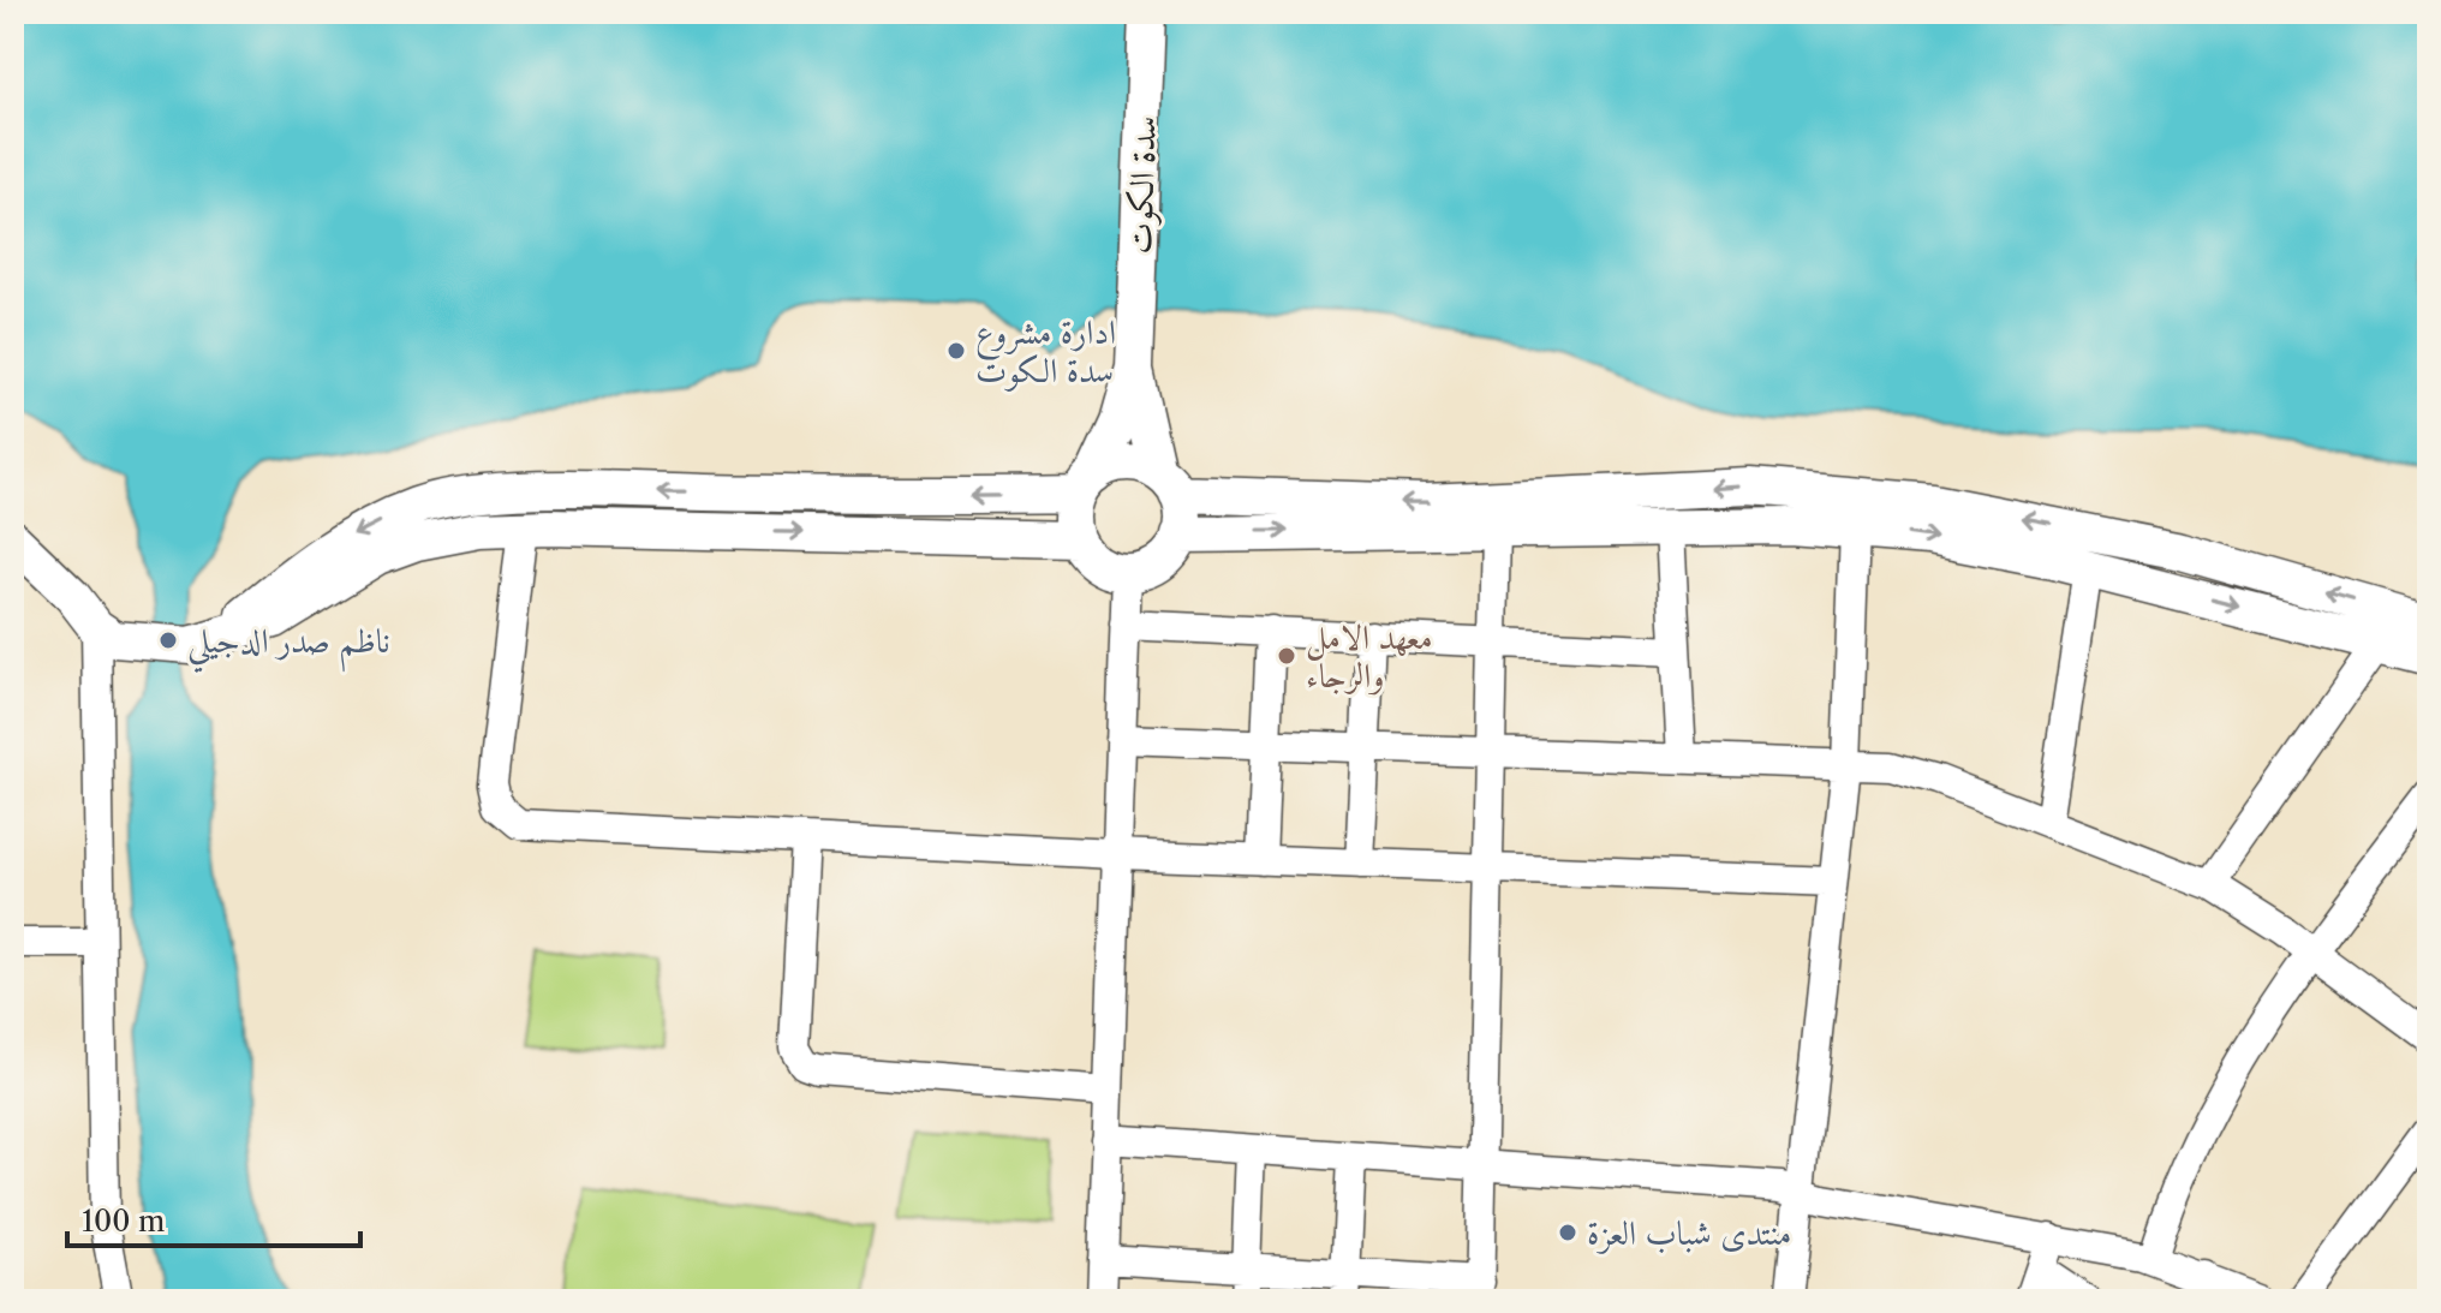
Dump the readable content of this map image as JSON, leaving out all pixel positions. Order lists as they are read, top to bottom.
{
  "streets": {
    "main road": ["سدة الكوت"]
  },
  "places": [
    "ادارة مشروع سدة الكوت",
    "ناظم صدر الدجيلي",
    "معهد الامل والرجاء",
    "منتدى شباب العزة"
  ],
  "scale_bar": "100 m"
}
